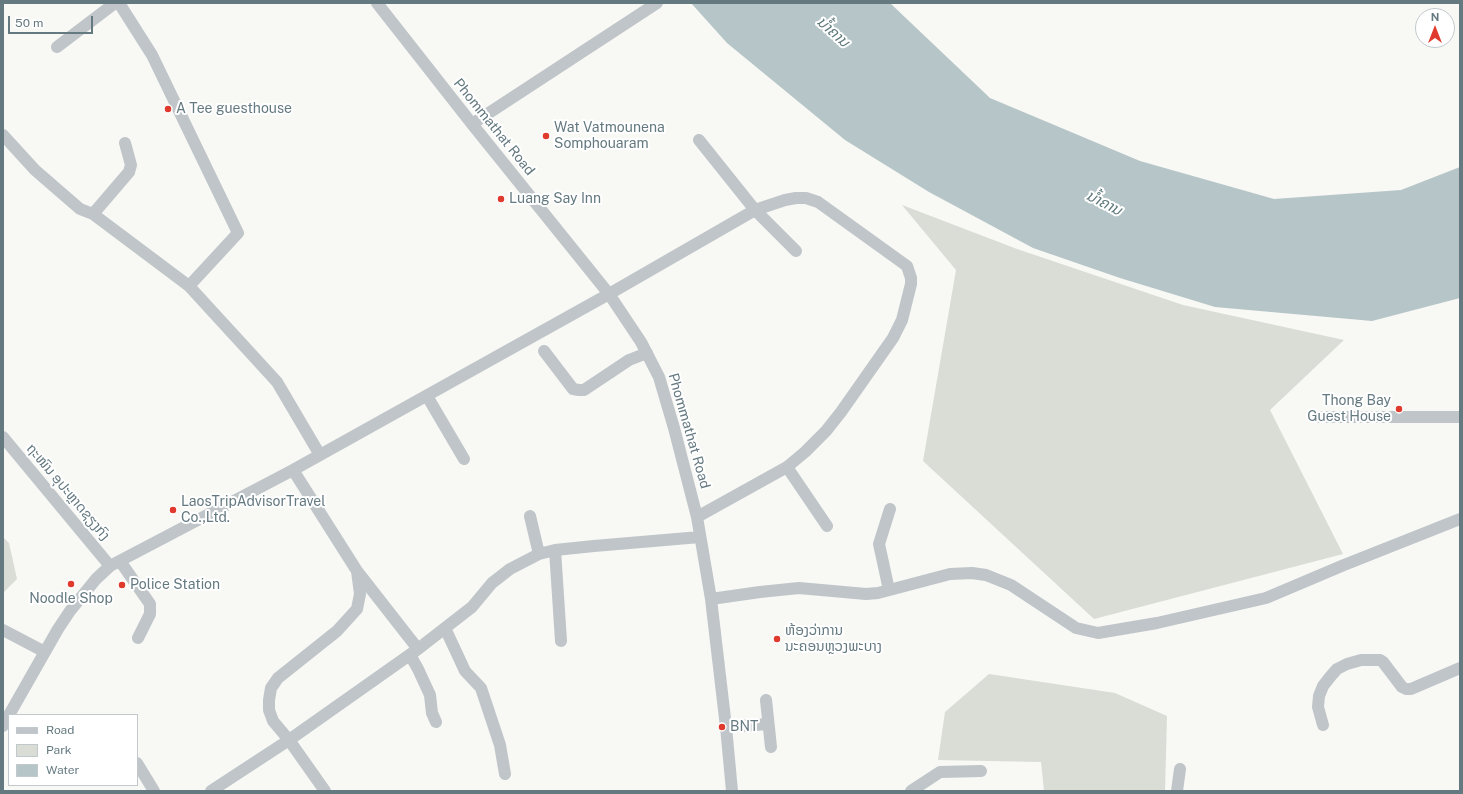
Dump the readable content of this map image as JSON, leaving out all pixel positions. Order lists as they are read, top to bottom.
{
  "streets": {
    "street": ["Phommathat Road", "ຖະໜົນ ອຸປະຫຼາດຊຽງກົງ"]
  },
  "water": ["ນ້ຳຄານ"],
  "places": [
    "A Tee guesthouse",
    "Wat Vatmounena Somphouaram",
    "Luang Say Inn",
    "Thong Bay Guest House",
    "LaosTripAdvisorTravel Co.,Ltd.",
    "Noodle Shop",
    "Police Station",
    "ຫ້ອງວ່າການ ນະຄອນຫຼວງພະບາງ",
    "BNT"
  ],
  "legend": ["Road", "Park", "Water"],
  "scale_bar": "50 m",
  "north": "top"
}
